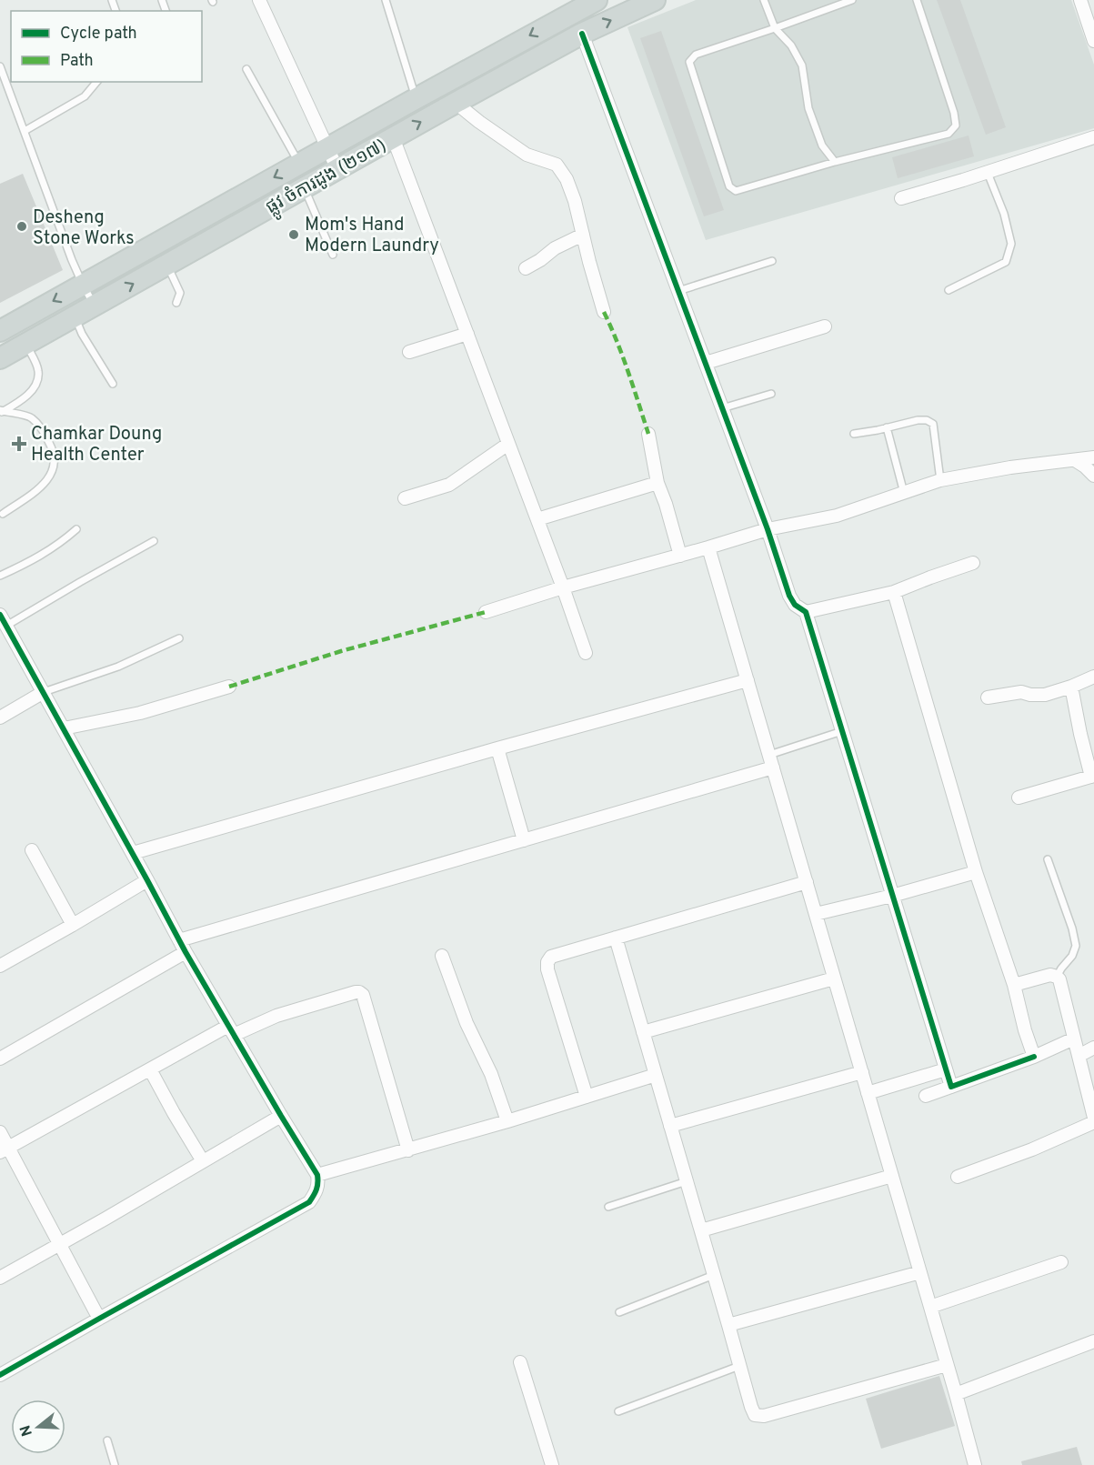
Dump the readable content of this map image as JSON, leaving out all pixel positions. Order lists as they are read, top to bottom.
{
  "streets": {
    "main road": ["ផ្លូវ ចំការដូង (២១៧)"]
  },
  "places": {
    "other": ["Desheng Stone Works", "Mom's Hand Modern Laundry"],
    "health": ["Chamkar Doung Health Center"]
  },
  "legend": ["Cycle path", "Path"],
  "north": "left"
}
